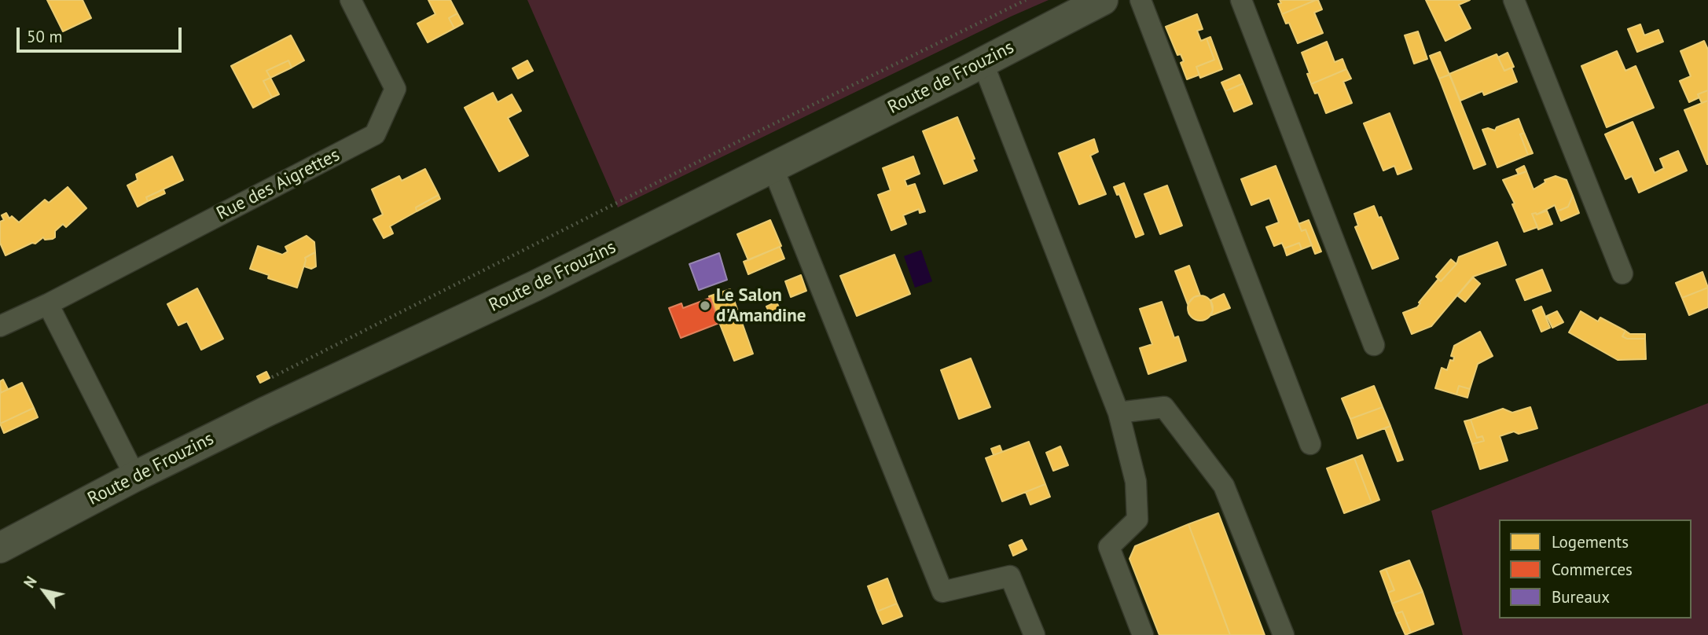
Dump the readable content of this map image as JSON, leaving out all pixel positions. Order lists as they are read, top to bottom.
{
  "streets": {
    "main road": ["Route de Frouzins"],
    "street": ["Rue des Aigrettes"]
  },
  "places": ["Le Salon d'Amandine"],
  "legend": ["Logements", "Commerces", "Bureaux"],
  "scale_bar": "50 m",
  "north": "top left"
}
